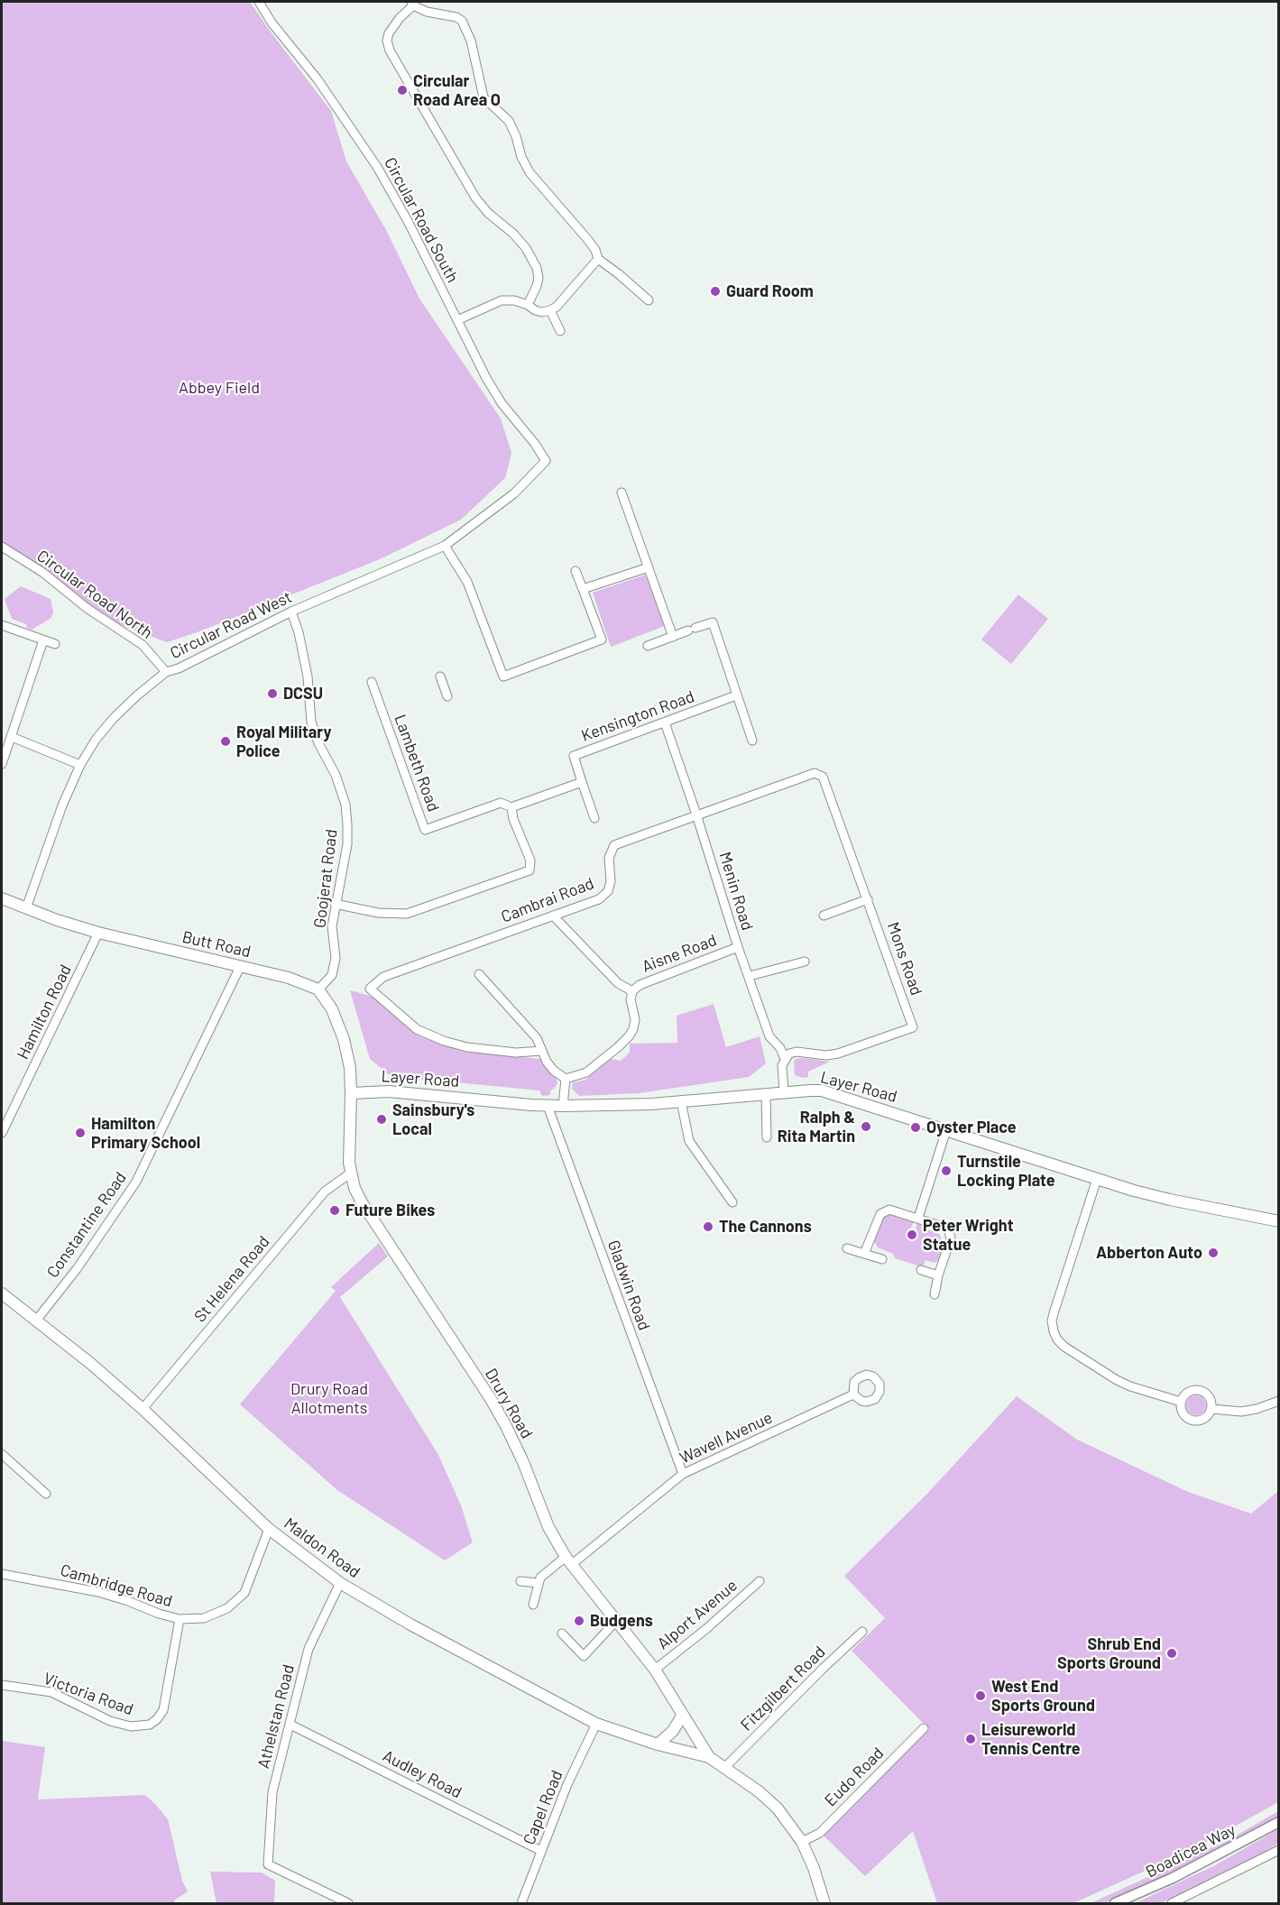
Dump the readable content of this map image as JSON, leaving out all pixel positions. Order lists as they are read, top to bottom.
{
  "streets": {
    "main road": [
      "Butt Road",
      "Layer Road",
      "Drury Road",
      "Maldon Road"
    ],
    "street": [
      "Circular Road South",
      "Circular Road North",
      "Circular Road West",
      "Kensington Road",
      "Lambeth Road",
      "Goojerat Road",
      "Menin Road",
      "Cambrai Road",
      "Aisne Road",
      "Mons Road",
      "Hamilton Road",
      "Constantine Road",
      "St Helena Road",
      "Gladwin Road",
      "Wavell Avenue",
      "Cambridge Road",
      "Alport Avenue",
      "Fitzgilbert Road",
      "Victoria Road",
      "Athelstan Road",
      "Audley Road",
      "Eudo Road",
      "Capel Road",
      "Boadicea Way"
    ]
  },
  "crossings": [
    ["Circular Road South", "Circular Road West"],
    ["Circular Road North", "Circular Road West"],
    ["Circular Road West", "Goojerat Road"],
    ["Circular Road West", "Butt Road"],
    ["Kensington Road", "Menin Road"],
    ["Goojerat Road", "Butt Road"],
    ["Menin Road", "Cambrai Road"],
    ["Menin Road", "Aisne Road"],
    ["Menin Road", "Mons Road"],
    ["Cambrai Road", "Aisne Road"],
    ["Cambrai Road", "Mons Road"],
    ["Butt Road", "Hamilton Road"],
    ["Butt Road", "Constantine Road"],
    ["Layer Road", "Gladwin Road"],
    ["Layer Road", "Drury Road"],
    ["Constantine Road", "Maldon Road"],
    ["St Helena Road", "Drury Road"],
    ["St Helena Road", "Maldon Road"],
    ["Gladwin Road", "Wavell Avenue"],
    ["Drury Road", "Wavell Avenue"],
    ["Drury Road", "Maldon Road"],
    ["Drury Road", "Alport Avenue"],
    ["Maldon Road", "Cambridge Road"],
    ["Maldon Road", "Athelstan Road"],
    ["Maldon Road", "Capel Road"],
    ["Cambridge Road", "Victoria Road"],
    ["Athelstan Road", "Audley Road"],
    ["Audley Road", "Capel Road"]
  ],
  "parks": ["Abbey Field", "Drury Road Allotments"],
  "places": [
    "Circular Road Area O",
    "Guard Room",
    "DCSU",
    "Royal Military Police",
    "Sainsbury's Local",
    "Ralph & Rita Martin",
    "Oyster Place",
    "Hamilton Primary School",
    "Turnstile Locking Plate",
    "Future Bikes",
    "The Cannons",
    "Peter Wright Statue",
    "Abberton Auto",
    "Budgens",
    "Shrub End Sports Ground",
    "West End Sports Ground",
    "Leisureworld Tennis Centre"
  ]
}
